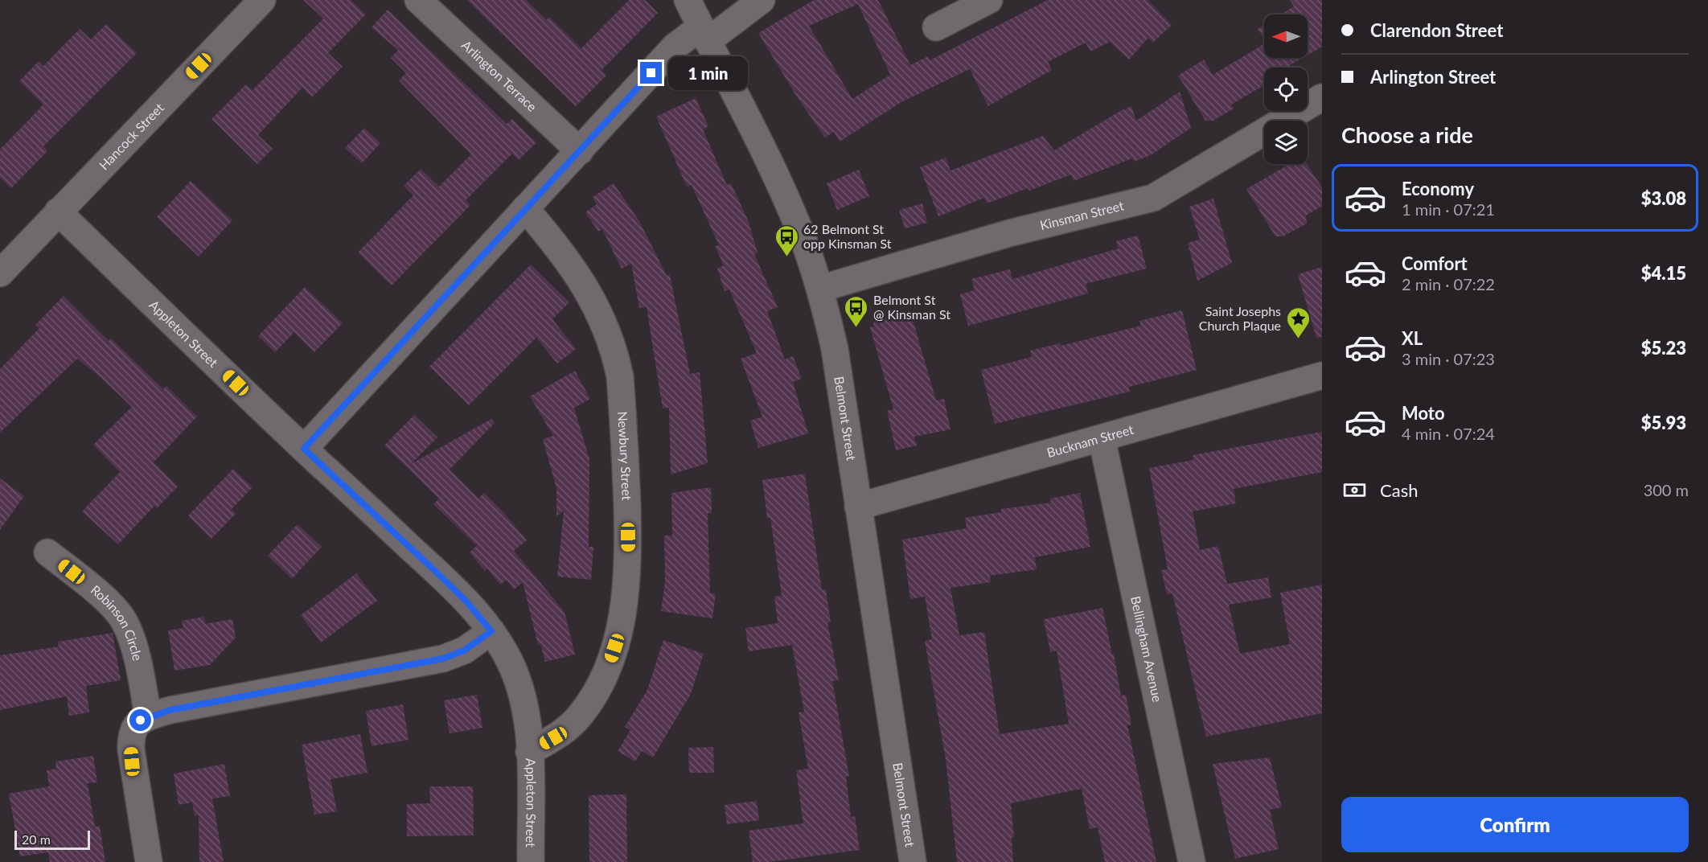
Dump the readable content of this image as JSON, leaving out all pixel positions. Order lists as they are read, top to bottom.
{
  "streets": {
    "street": [
      "Arlington Terrace",
      "Hancock Street",
      "Kinsman Street",
      "Appleton Street",
      "Belmont Street",
      "Bucknam Street",
      "Newbury Street",
      "Robinson Circle",
      "Bellingham Avenue"
    ]
  },
  "crossings": [
    ["Hancock Street", "Appleton Street"],
    ["Kinsman Street", "Belmont Street"],
    ["Appleton Street", "Newbury Street"],
    ["Belmont Street", "Bucknam Street"],
    ["Bucknam Street", "Bellingham Avenue"]
  ],
  "places": {
    "bus stop": ["62 Belmont St opp Kinsman St", "Belmont St @ Kinsman St"],
    "place": ["Saint Josephs Church Plaque"]
  },
  "scale_bar": "20 m",
  "north": "left",
  "page": {
    "banner": ["Clarendon Street", "Arlington Street"],
    "bubble": "1 min",
    "heading": "Choose a ride",
    "list": [
      {
        "name": "Economy",
        "note": "1 min · 07:21",
        "value": "$3.08"
      },
      {
        "name": "Comfort",
        "note": "2 min · 07:22",
        "value": "$4.15"
      },
      {
        "name": "XL",
        "note": "3 min · 07:23",
        "value": "$5.23"
      },
      {
        "name": "Moto",
        "note": "4 min · 07:24",
        "value": "$5.93"
      }
    ],
    "pay": ["Cash", "300 m"],
    "buttons": "Confirm",
    "scale": "20 m"
  }
}
